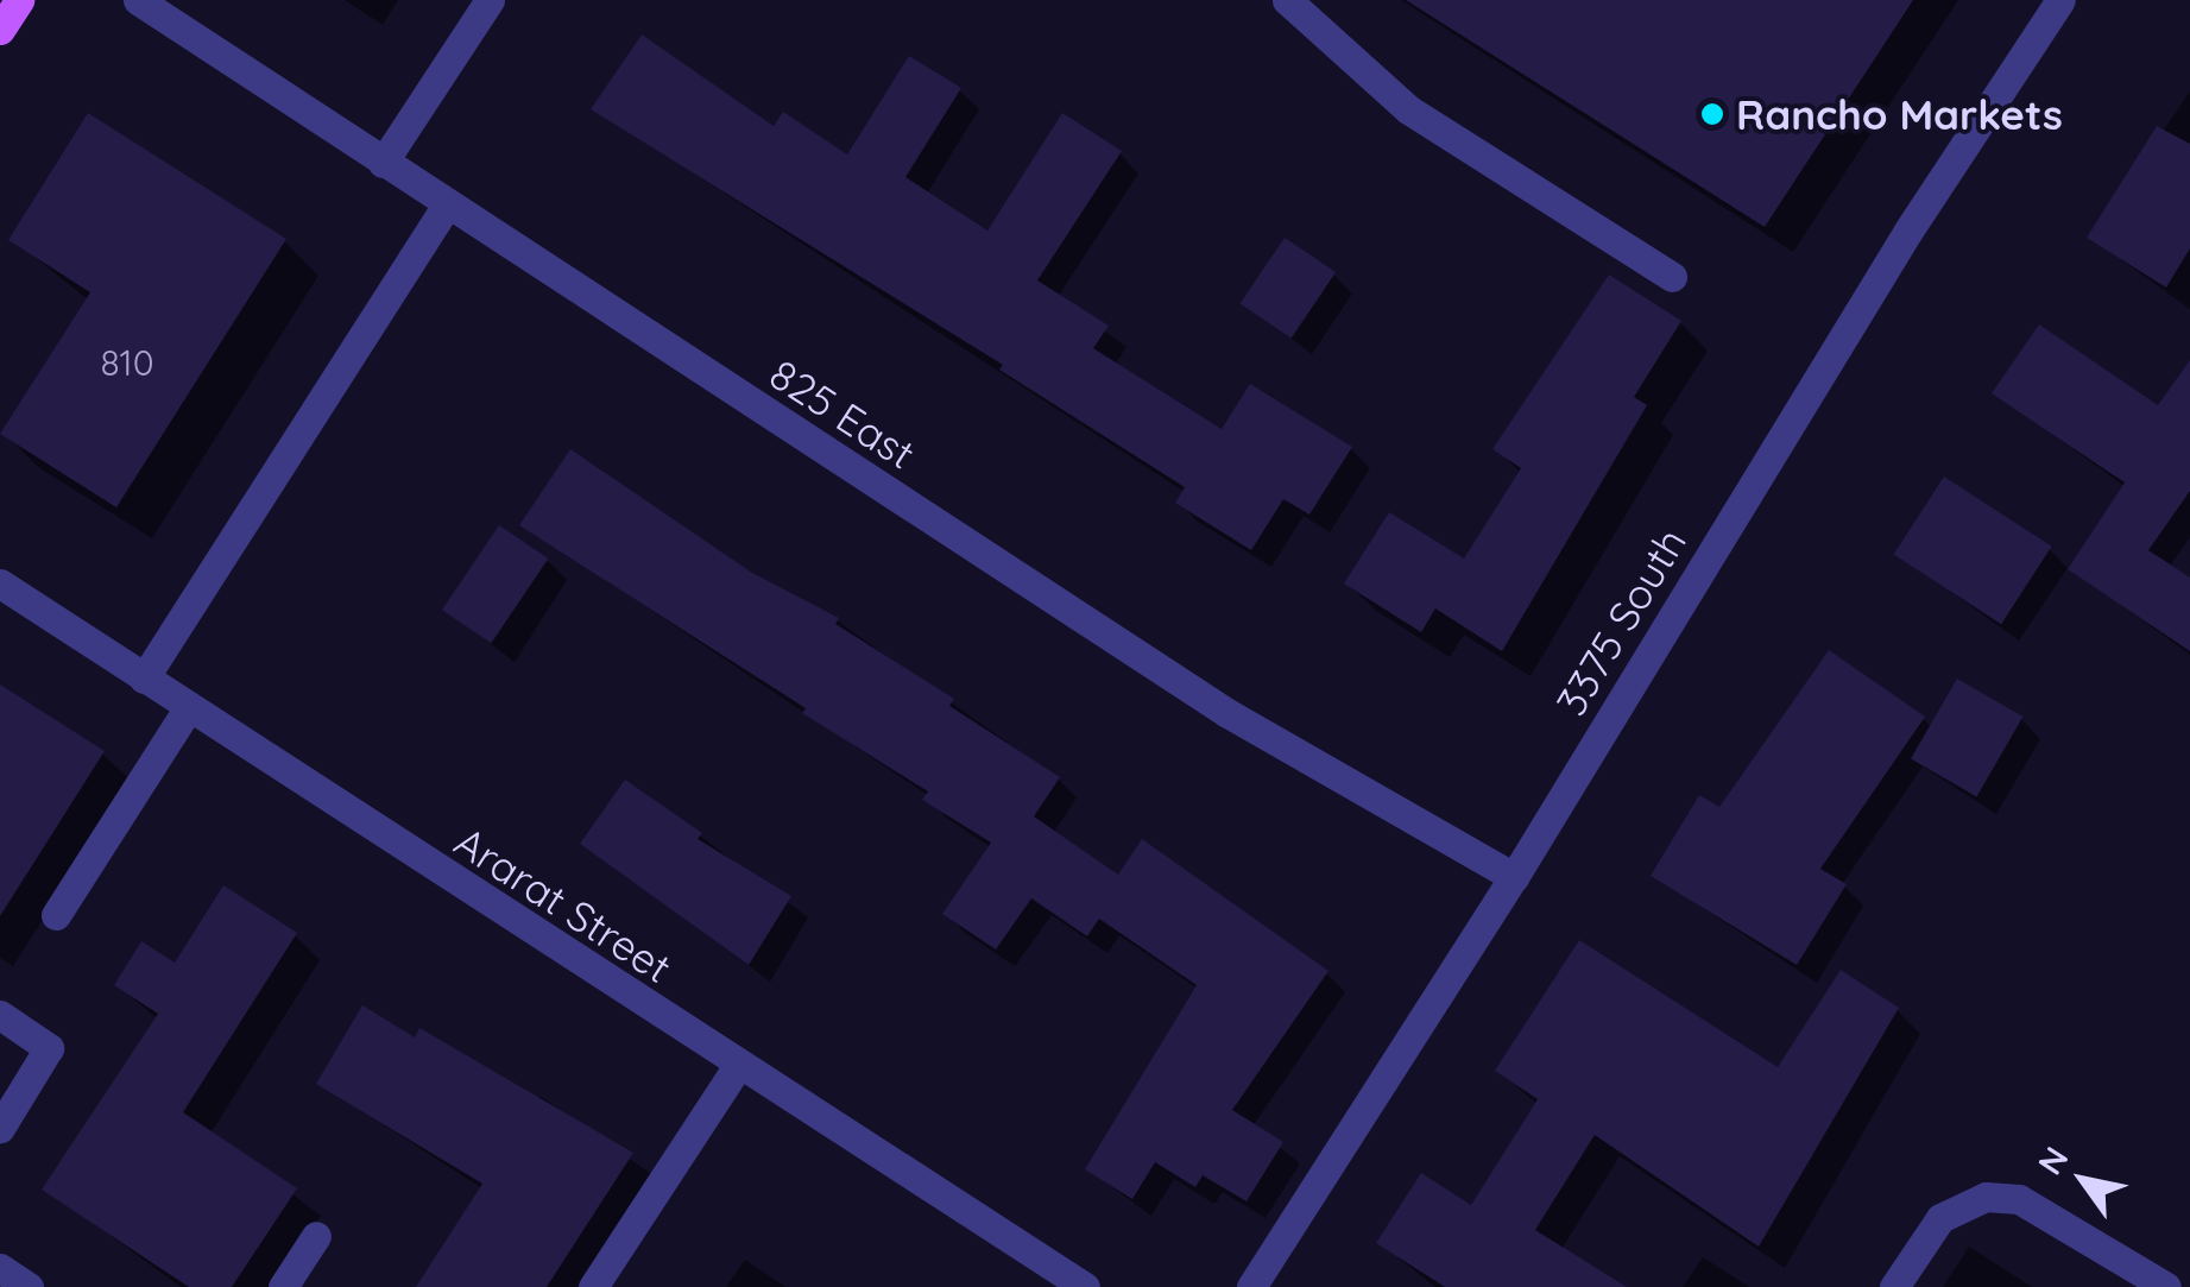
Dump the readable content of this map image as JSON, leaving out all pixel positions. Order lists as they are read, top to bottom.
{
  "streets": {
    "street": ["825 East", "3375 South", "Ararat Street"]
  },
  "crossings": [
    ["825 East", "3375 South"]
  ],
  "places": ["Rancho Markets"],
  "house_numbers": ["810"],
  "north": "top left"
}
